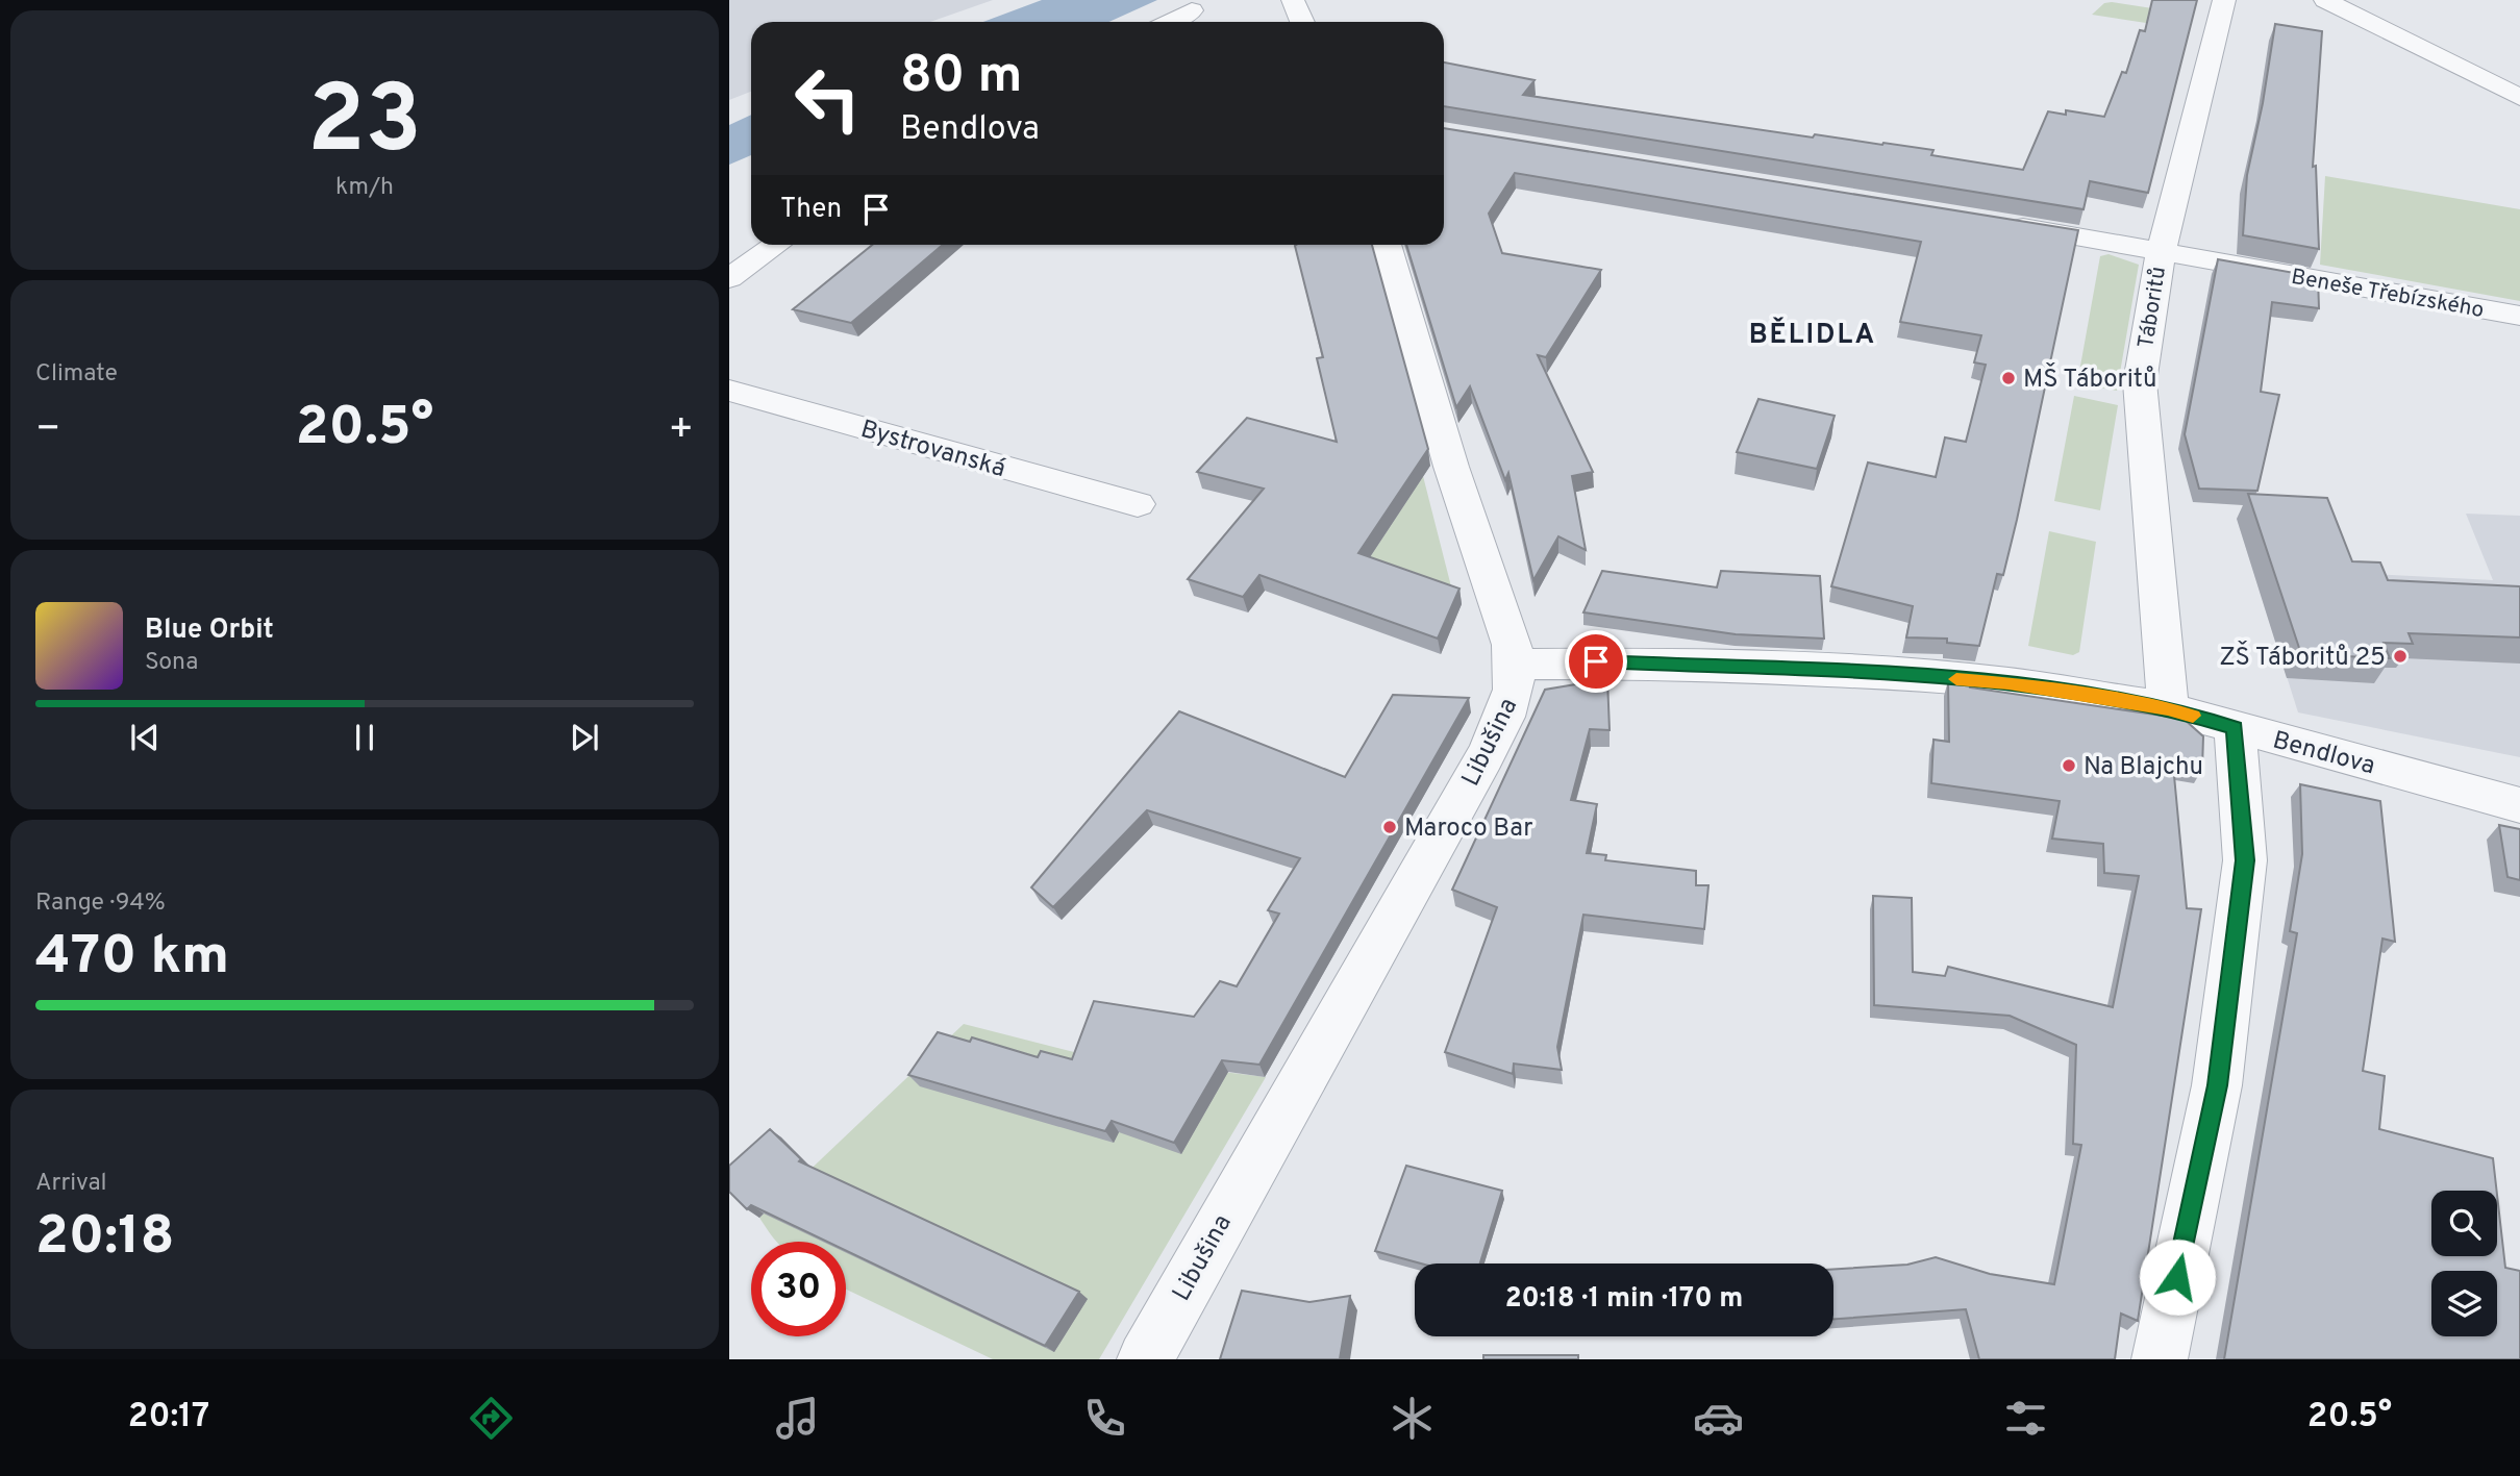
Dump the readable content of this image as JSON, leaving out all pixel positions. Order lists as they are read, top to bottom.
{
  "streets": {
    "street": [
      "Beneše Třebízského",
      "Táboritů",
      "Bystrovanská",
      "Libušina",
      "Bendlova"
    ]
  },
  "crossings": [
    ["Beneše Třebízského", "Táboritů"],
    ["Táboritů", "Bendlova"],
    ["Libušina", "Bendlova"]
  ],
  "districts": ["BĚLIDLA"],
  "places": [
    "MŠ Táboritů",
    "ZŠ Táboritů 25",
    "Na Blajchu",
    "Maroco Bar"
  ],
  "page": {
    "tile": [
      ["23", "km/h"],
      "Climate",
      ["Range · 94%", "470 km"],
      ["Arrival", "20:18"]
    ],
    "turn": ["80 m", "Bendlova"],
    "then": "Then",
    "heat": ["−", "20.5°", "+"],
    "song": ["Blue Orbit", "Sona"],
    "limit": "30",
    "trip": "20:18 · 1 min · 170 m",
    "tabs": ["20:17", "20.5°"]
  }
}
